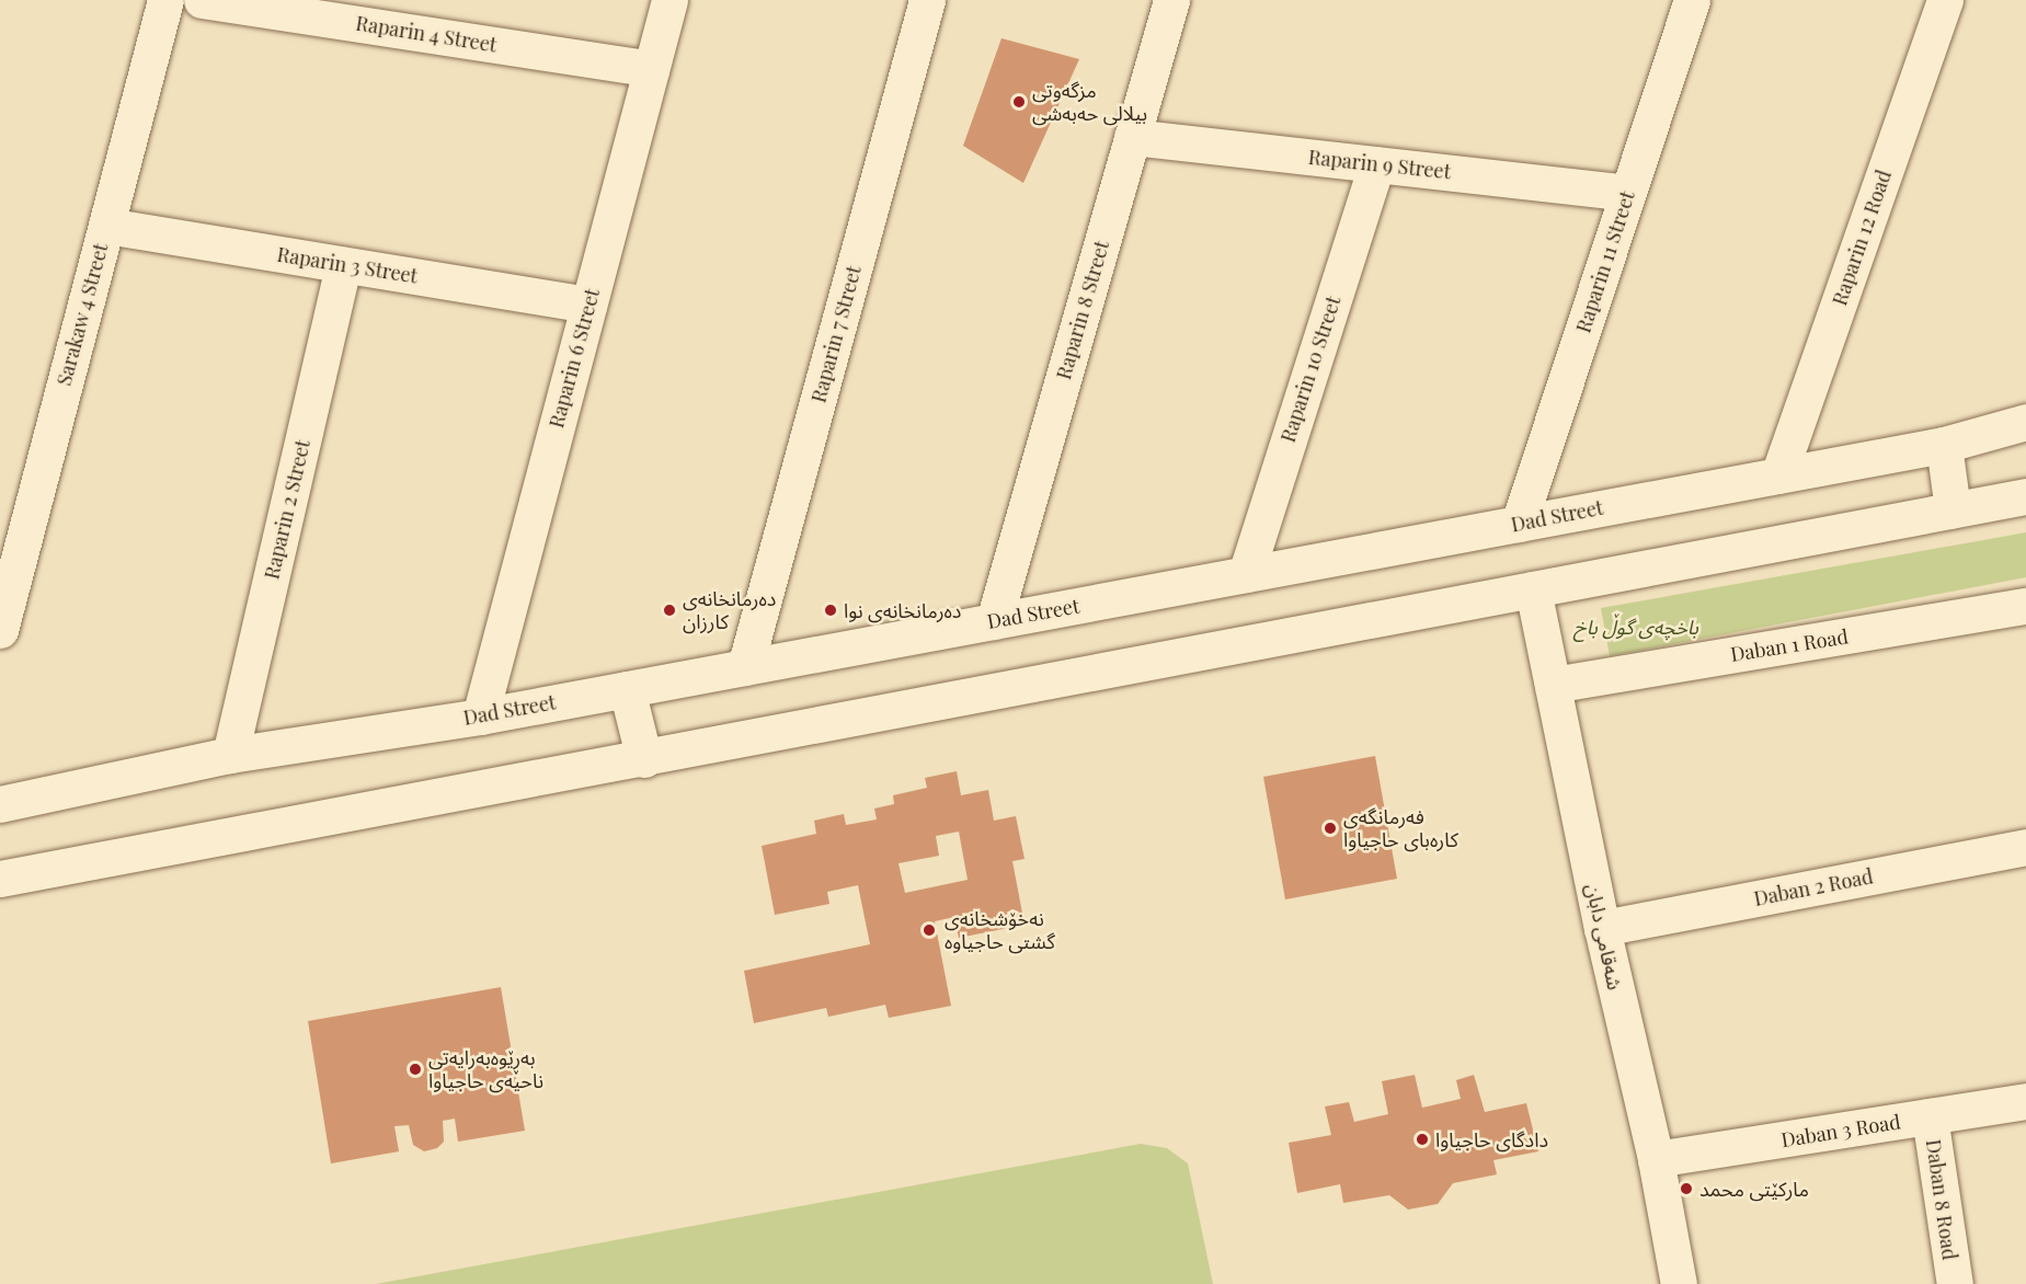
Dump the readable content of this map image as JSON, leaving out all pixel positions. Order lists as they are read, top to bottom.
{
  "streets": {
    "street": [
      "Raparin 4 Street",
      "Raparin 9 Street",
      "Raparin 12 Road",
      "Raparin 11 Street",
      "Raparin 3 Street",
      "Raparin 8 Street",
      "Sarakaw 4 Street",
      "Raparin 7 Street",
      "Raparin 6 Street",
      "Raparin 10 Street",
      "Raparin 2 Street",
      "Dad Street",
      "Daban 1 Road",
      "Daban 2 Road",
      "شەقامی دابان",
      "Daban 3 Road",
      "Daban 8 Road"
    ]
  },
  "crossings": [
    ["Raparin 4 Street", "Raparin 6 Street"],
    ["Raparin 9 Street", "Raparin 11 Street"],
    ["Raparin 9 Street", "Raparin 8 Street"],
    ["Raparin 9 Street", "Raparin 10 Street"],
    ["Raparin 12 Road", "Dad Street"],
    ["Raparin 11 Street", "Dad Street"],
    ["Raparin 3 Street", "Sarakaw 4 Street"],
    ["Raparin 3 Street", "Raparin 6 Street"],
    ["Raparin 3 Street", "Raparin 2 Street"],
    ["Raparin 8 Street", "Dad Street"],
    ["Raparin 7 Street", "Dad Street"],
    ["Raparin 6 Street", "Dad Street"],
    ["Raparin 10 Street", "Dad Street"],
    ["Raparin 2 Street", "Dad Street"],
    ["Daban 1 Road", "شەقامی دابان"],
    ["Daban 2 Road", "شەقامی دابان"],
    ["شەقامی دابان", "Daban 3 Road"],
    ["Daban 3 Road", "Daban 8 Road"]
  ],
  "parks": ["باخچەی گوڵ باخ"],
  "places": [
    "مزگەوتی بیلالی حەبەشی",
    "دەرمانخانەی کارزان",
    "دەرمانخانەی نوا",
    "فەرمانگەی کارەبای حاجیاوا",
    "نەخۆشخانەی گشتی حاجیاوە",
    "بەڕێوەبەرایەتی ناحیەی حاجیاوا",
    "دادگای حاجیاوا",
    "مارکێتی محمد"
  ]
}
